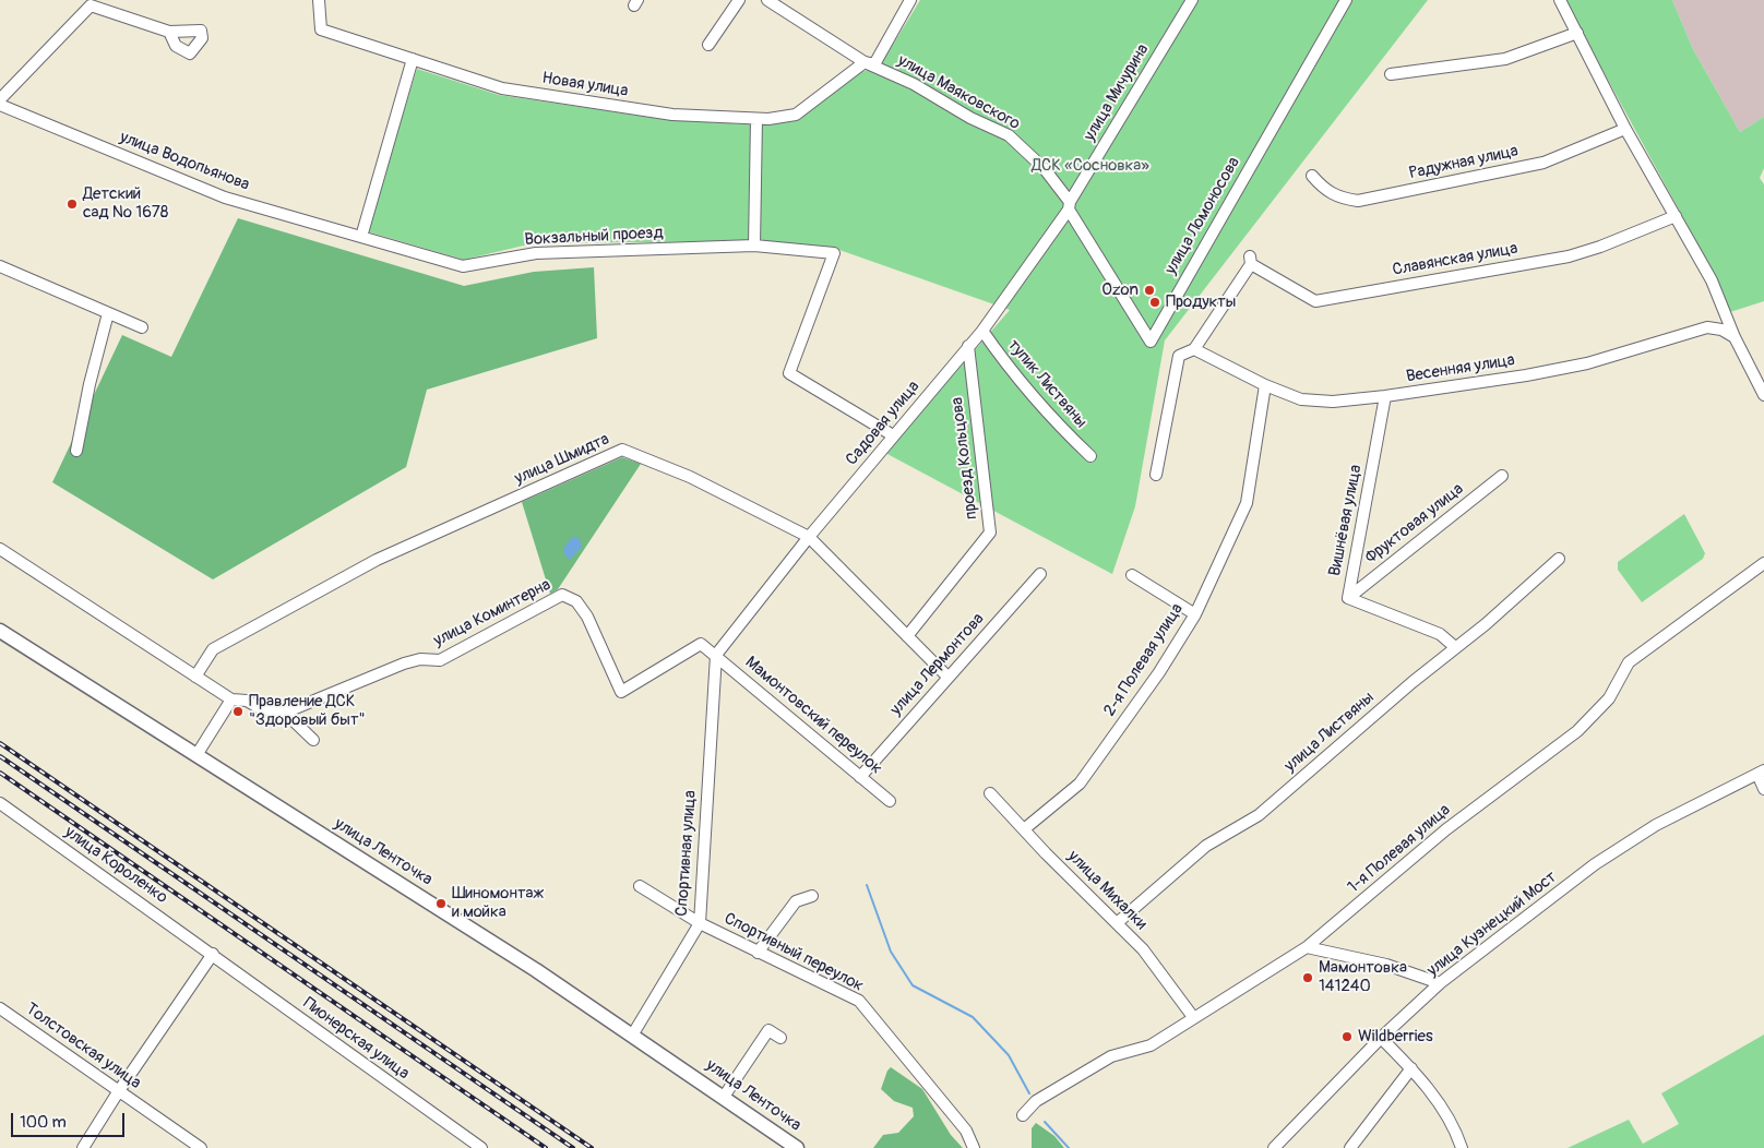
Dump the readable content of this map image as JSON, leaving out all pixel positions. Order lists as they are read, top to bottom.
{
  "streets": {
    "main road": ["улица Ленточка"],
    "street": [
      "Новая улица",
      "улица Маяковского",
      "улица Мичурина",
      "улица Водопьянова",
      "Радужная улица",
      "улица Ломоносова",
      "Вокзальный проезд",
      "Славянская улица",
      "Весенняя улица",
      "тупик Листвяны",
      "Садовая улица",
      "проезд Кольцова",
      "улица Шмидта",
      "Вишнёвая улица",
      "Фруктовая улица",
      "улица Коминтерна",
      "2-я Полевая улица",
      "улица Лермонтова",
      "Мамонтовский переулок",
      "улица Листвяны",
      "1-я Полевая улица",
      "Спортивная улица",
      "улица Короленко",
      "улица Михалки",
      "улица Кузнецкий Мост",
      "Спортивный переулок",
      "Пионерская улица",
      "Толстовская улица"
    ]
  },
  "crossings": [
    ["Новая улица", "улица Маяковского"],
    ["улица Маяковского", "улица Мичурина"],
    ["улица Маяковского", "улица Ломоносова"],
    ["улица Маяковского", "Садовая улица"],
    ["улица Мичурина", "улица Ломоносова"],
    ["улица Мичурина", "Садовая улица"],
    ["улица Водопьянова", "Вокзальный проезд"],
    ["улица Ломоносова", "Садовая улица"],
    ["Вокзальный проезд", "Садовая улица"],
    ["Славянская улица", "Весенняя улица"],
    ["Весенняя улица", "Вишнёвая улица"],
    ["Весенняя улица", "2-я Полевая улица"],
    ["тупик Листвяны", "Садовая улица"],
    ["Садовая улица", "проезд Кольцова"],
    ["Садовая улица", "улица Шмидта"],
    ["Садовая улица", "улица Коминтерна"],
    ["Садовая улица", "Мамонтовский переулок"],
    ["Садовая улица", "Спортивная улица"],
    ["проезд Кольцова", "улица Шмидта"],
    ["улица Шмидта", "улица Лермонтова"],
    ["Вишнёвая улица", "Фруктовая улица"],
    ["Вишнёвая улица", "улица Листвяны"],
    ["улица Коминтерна", "Мамонтовский переулок"],
    ["улица Коминтерна", "Спортивная улица"],
    ["2-я Полевая улица", "улица Михалки"],
    ["улица Лермонтова", "Мамонтовский переулок"],
    ["Мамонтовский переулок", "Спортивная улица"],
    ["улица Листвяны", "улица Михалки"],
    ["1-я Полевая улица", "улица Михалки"],
    ["улица Ленточка", "Спортивная улица"],
    ["Спортивная улица", "Спортивный переулок"],
    ["улица Короленко", "Пионерская улица"]
  ],
  "parks": ["ДСК «Сосновка»"],
  "places": [
    "Детский сад № 1678",
    "Ozon",
    "Продукты",
    "Правление ДСК \"Здоровый быт\"",
    "Шиномонтаж и мойка",
    "Мамонтовка 141240",
    "Wildberries"
  ],
  "scale_bar": "100 m"
}
